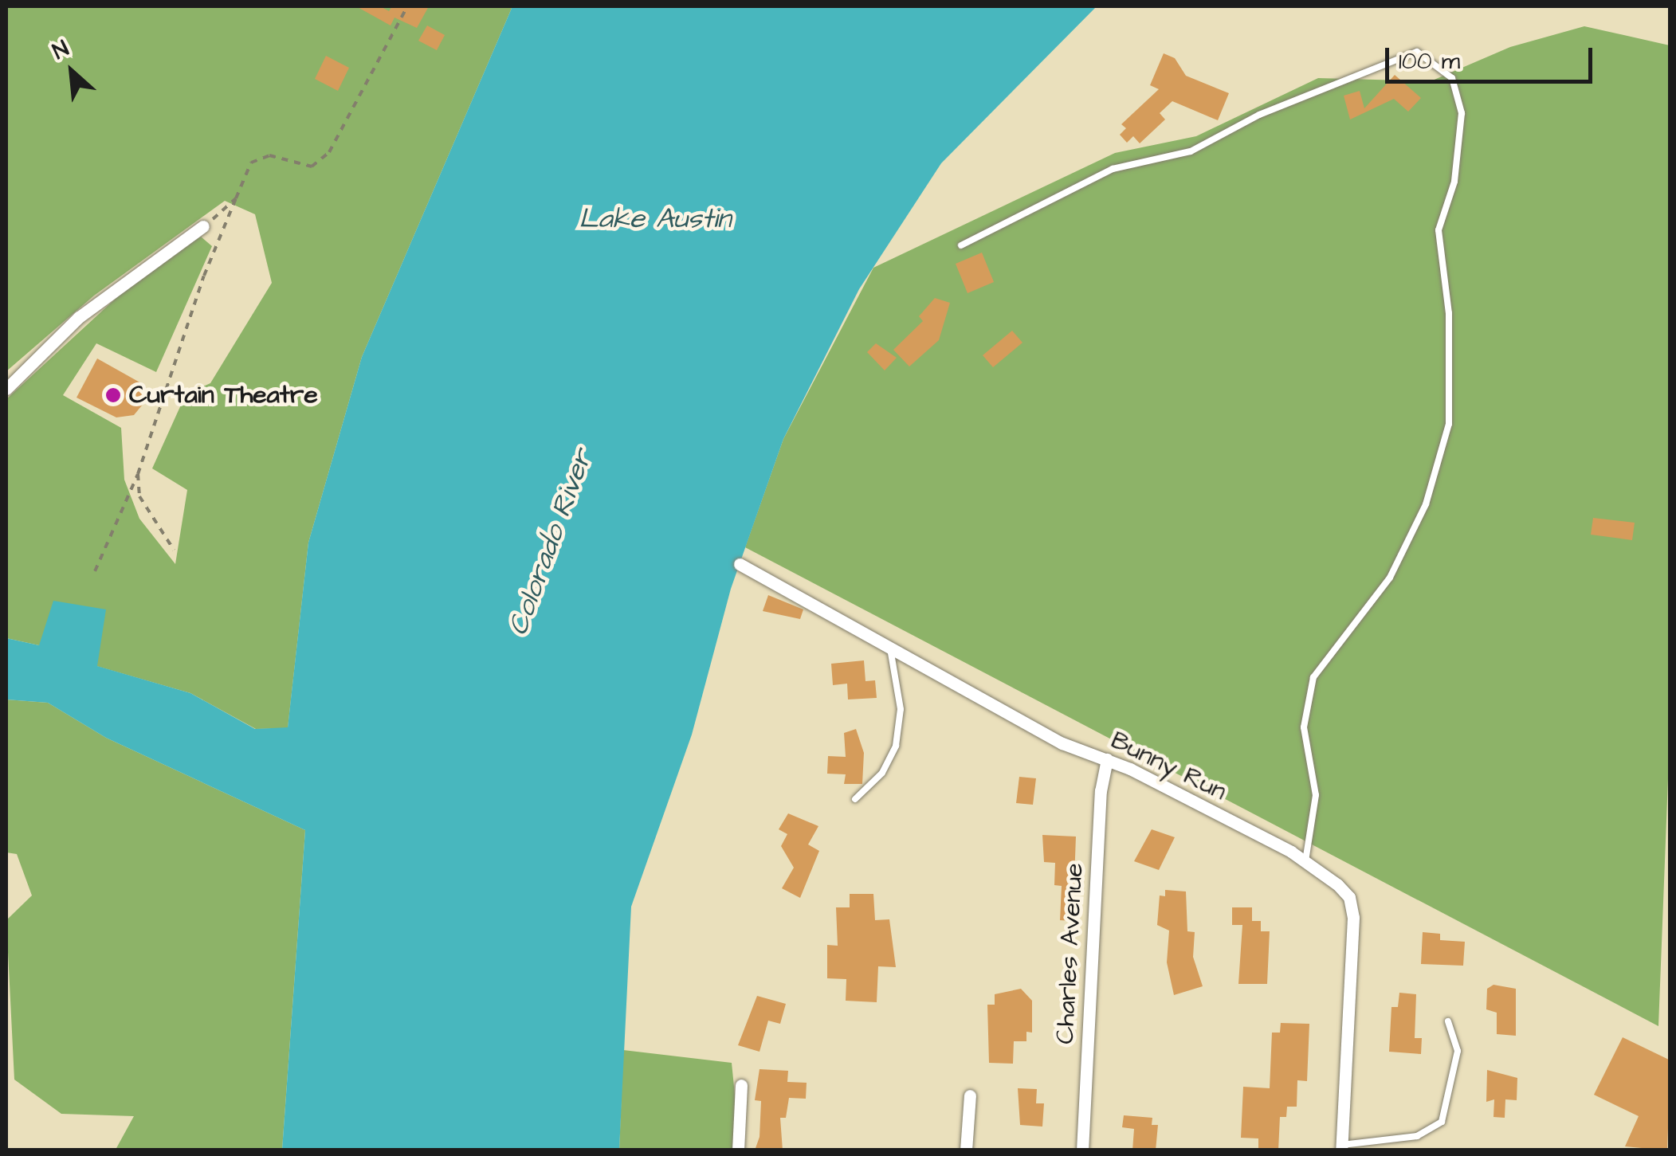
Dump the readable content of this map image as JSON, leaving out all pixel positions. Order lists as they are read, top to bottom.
{
  "streets": {
    "street": ["Bunny Run", "Charles Avenue"]
  },
  "crossings": [
    ["Bunny Run", "Charles Avenue"]
  ],
  "water": ["Lake Austin", "Colorado River"],
  "places": ["Curtain Theatre"],
  "scale_bar": "100 m",
  "north": "top left"
}
